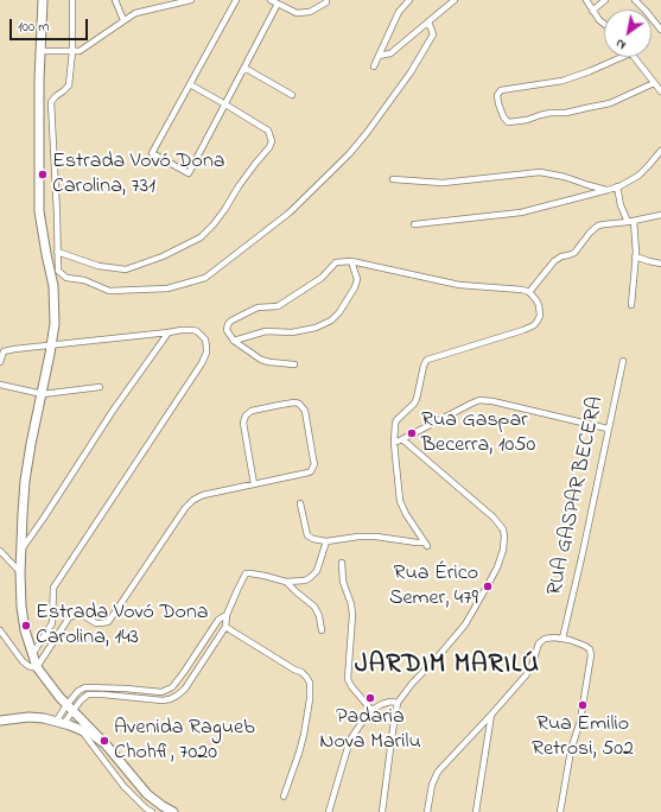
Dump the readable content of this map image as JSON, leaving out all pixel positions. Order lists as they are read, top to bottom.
{
  "streets": {
    "street": ["RUA GASPAR BECERA"]
  },
  "districts": ["JARDIM MARILÚ"],
  "places": [
    "Estrada Vovó Dona Carolina, 731",
    "Rua Gaspar Becerra, 1050",
    "Rua Érico Semer, 479",
    "Estrada Vovó Dona Carolina, 143",
    "Padaria Nova Marilu",
    "Rua Emilio Retrosi, 502",
    "Avenida Ragueb Chohfi, 7020"
  ],
  "scale_bar": "100 m",
  "north": "bottom left"
}
